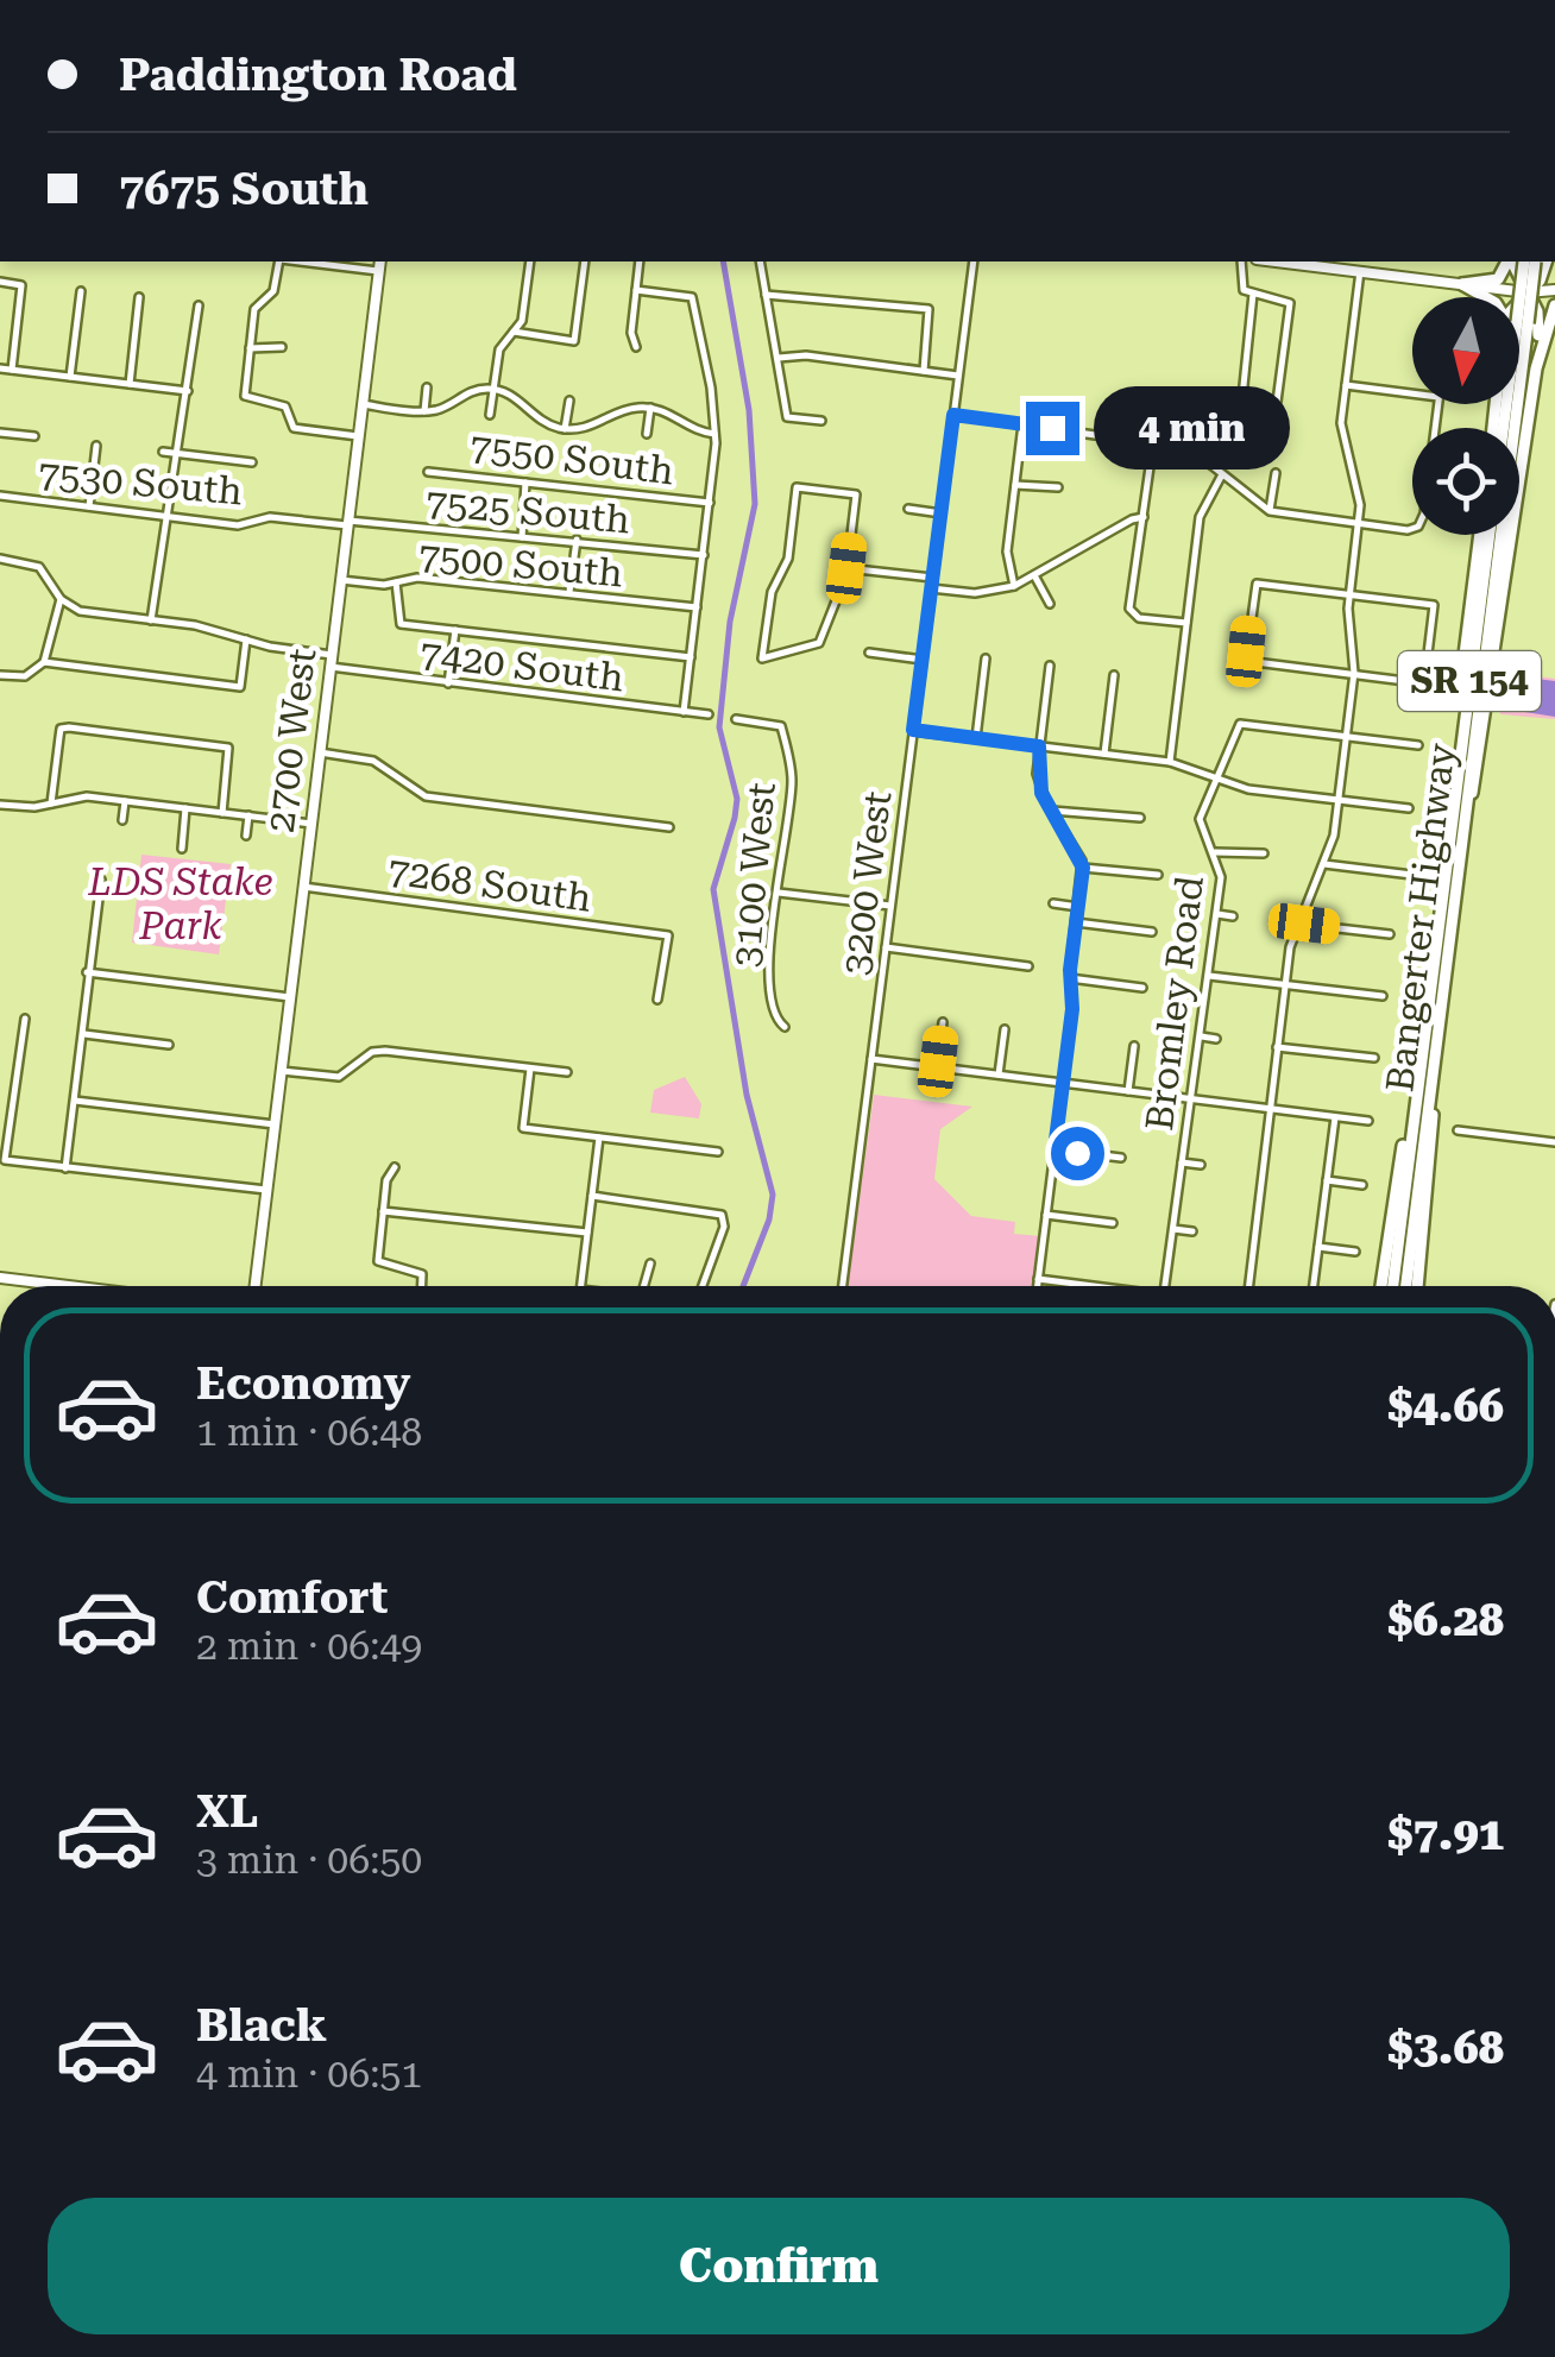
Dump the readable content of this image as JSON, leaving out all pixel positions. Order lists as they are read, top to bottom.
{
  "streets": {
    "highway": ["SR 154", "Bangerter Highway"],
    "main road": ["2700 West"],
    "street": [
      "7550 South",
      "7530 South",
      "7525 South",
      "7500 South",
      "7420 South",
      "3100 West",
      "3200 West",
      "7268 South",
      "Bromley Road"
    ]
  },
  "crossings": [
    ["7530 South", "7525 South"],
    ["7525 South", "2700 West"],
    ["7500 South", "2700 West"],
    ["7420 South", "2700 West"],
    ["2700 West", "7268 South"]
  ],
  "parks": ["LDS Stake Park"],
  "north": "bottom",
  "page": {
    "banner": ["Paddington Road", "7675 South"],
    "bubble": "4 min",
    "list": [
      {
        "name": "Economy",
        "note": "1 min · 06:48",
        "value": "$4.66"
      },
      {
        "name": "Comfort",
        "note": "2 min · 06:49",
        "value": "$6.28"
      },
      {
        "name": "XL",
        "note": "3 min · 06:50",
        "value": "$7.91"
      },
      {
        "name": "Black",
        "note": "4 min · 06:51",
        "value": "$3.68"
      }
    ],
    "buttons": "Confirm"
  }
}
